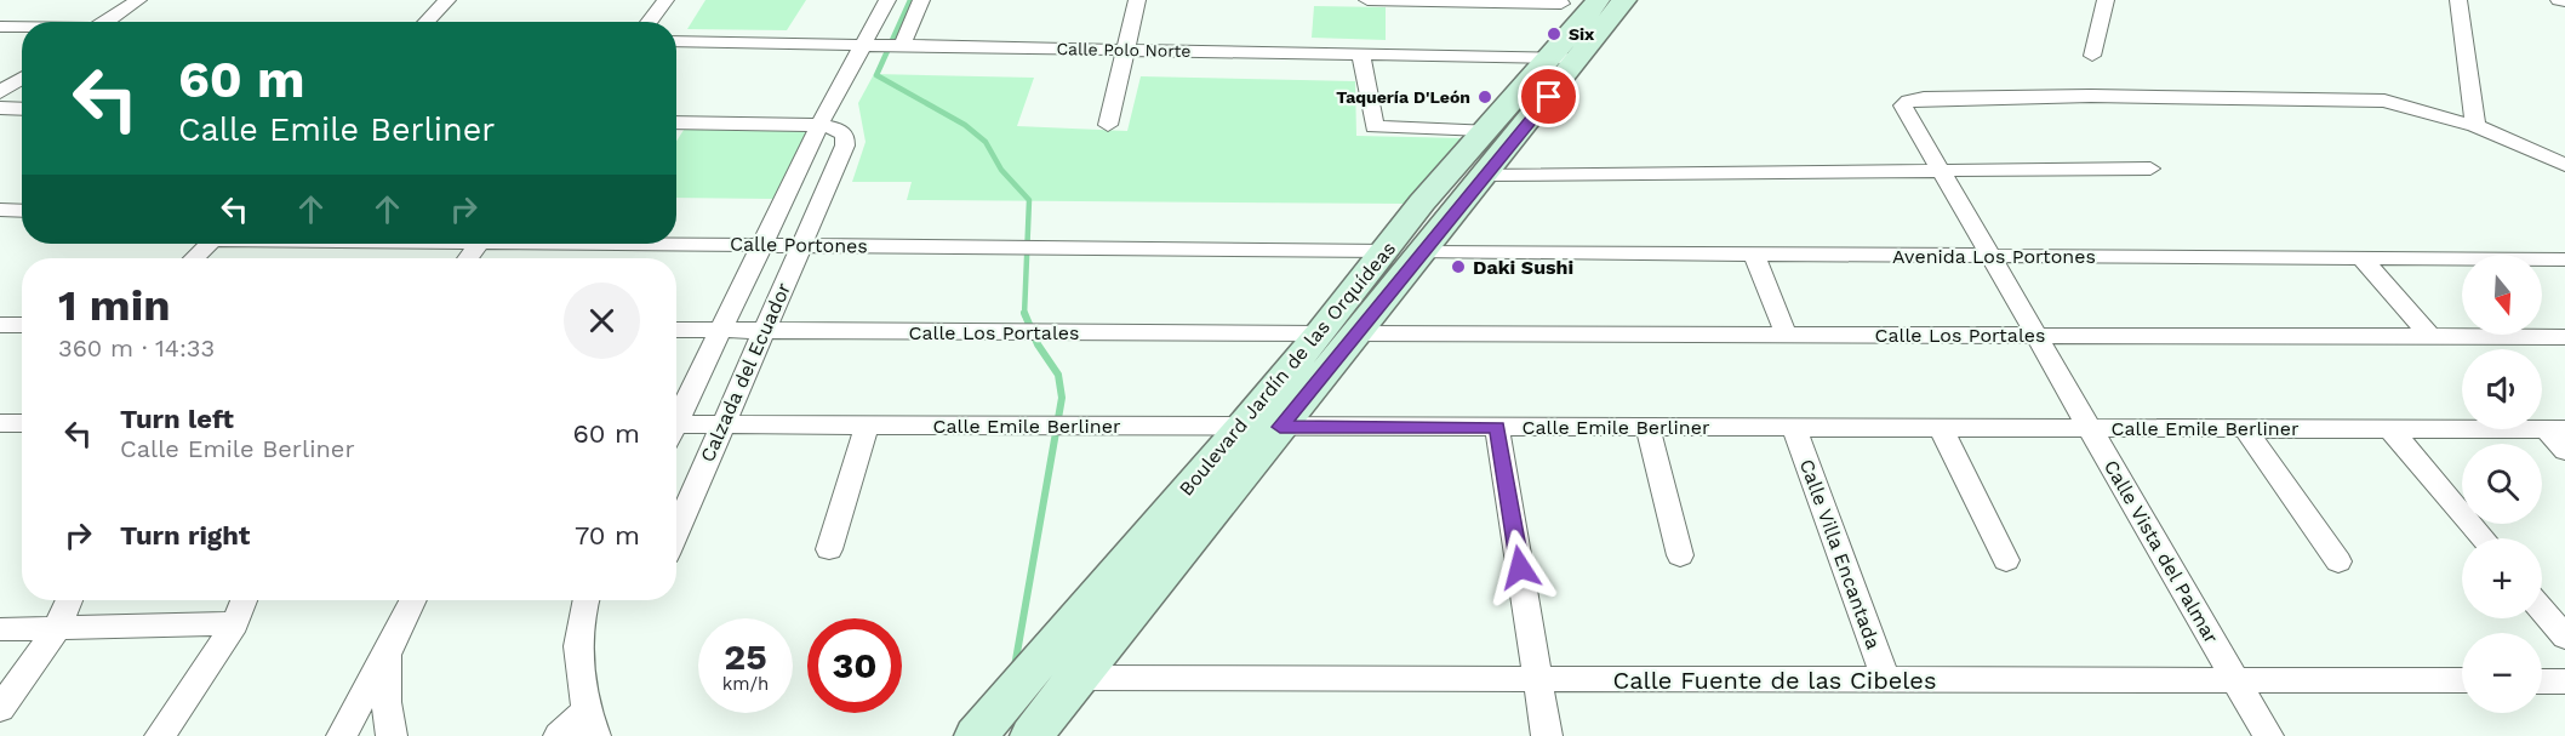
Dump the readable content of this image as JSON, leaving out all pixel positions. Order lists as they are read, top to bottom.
{
  "streets": {
    "street": [
      "Calle Polo Norte",
      "Calle Portones",
      "Avenida Los Portones",
      "Calle Los Portales",
      "Boulevard Jardín de las Orquídeas",
      "Calzada del Ecuador",
      "Calle Emile Berliner",
      "Calle Vista del Palmar",
      "Calle Villa Encantada",
      "Calle Fuente de las Cibeles"
    ]
  },
  "crossings": [
    ["Calle Polo Norte", "Boulevard Jardín de las Orquídeas"],
    ["Calle Polo Norte", "Calzada del Ecuador"],
    ["Calle Portones", "Boulevard Jardín de las Orquídeas"],
    ["Calle Portones", "Calzada del Ecuador"],
    ["Avenida Los Portones", "Boulevard Jardín de las Orquídeas"],
    ["Avenida Los Portones", "Calle Vista del Palmar"],
    ["Calle Los Portales", "Boulevard Jardín de las Orquídeas"],
    ["Calle Los Portales", "Calzada del Ecuador"],
    ["Calle Los Portales", "Calle Vista del Palmar"],
    ["Boulevard Jardín de las Orquídeas", "Calle Emile Berliner"],
    ["Boulevard Jardín de las Orquídeas", "Calle Fuente de las Cibeles"],
    ["Calzada del Ecuador", "Calle Emile Berliner"],
    ["Calle Emile Berliner", "Calle Vista del Palmar"],
    ["Calle Emile Berliner", "Calle Villa Encantada"],
    ["Calle Vista del Palmar", "Calle Fuente de las Cibeles"],
    ["Calle Villa Encantada", "Calle Fuente de las Cibeles"]
  ],
  "places": ["Six", "Taquería D'León", "Daki Sushi"],
  "north": "bottom",
  "page": {
    "turn": ["60 m", "Calle Emile Berliner"],
    "map_buttons": ["+", "−"],
    "heading": ["1 min", "360 m · 14:33"],
    "list": [
      {
        "name": "Turn left",
        "note": "Calle Emile Berliner",
        "value": "60 m"
      },
      {
        "name": "Turn right",
        "value": "70 m"
      }
    ],
    "speed": "25 km/h",
    "limit": "30"
  }
}
